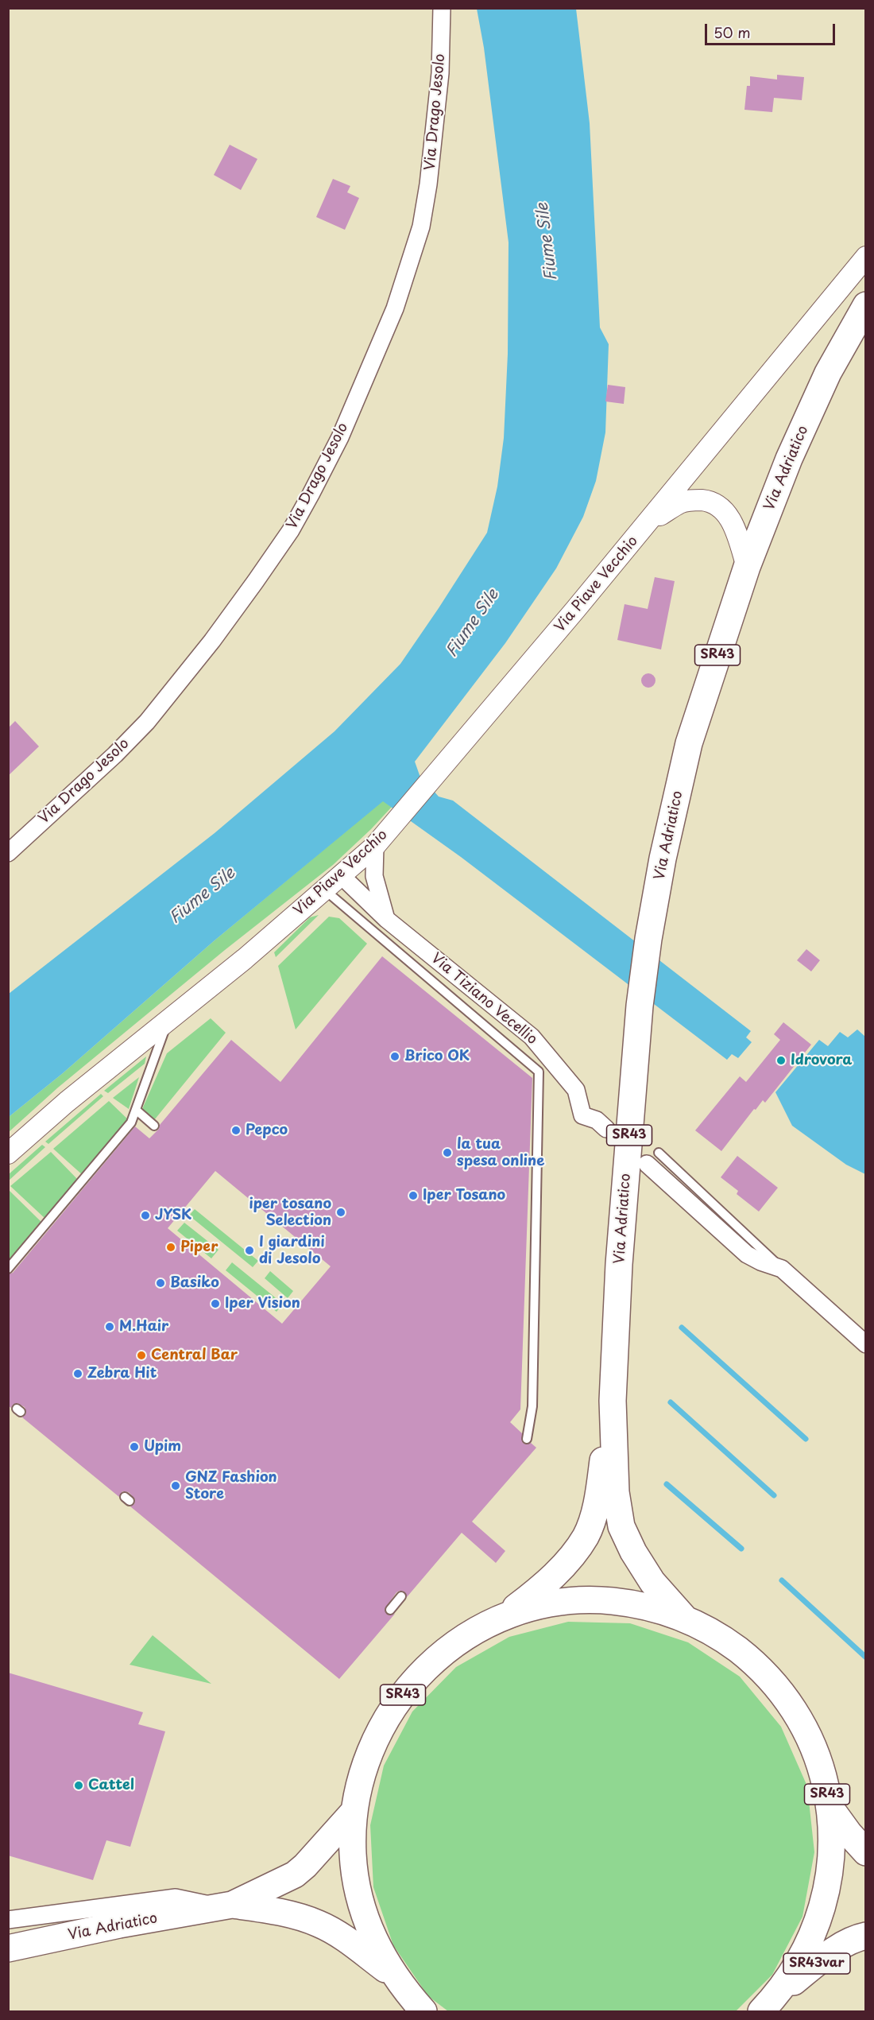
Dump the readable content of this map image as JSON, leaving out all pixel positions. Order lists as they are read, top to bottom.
{
  "streets": {
    "main road": ["Via Adriatico", "SR43", "SR43var"],
    "street": ["Via Drago Jesolo", "Via Piave Vecchio", "Via Tiziano Vecellio"]
  },
  "crossings": [
    ["Via Adriatico", "Via Piave Vecchio"],
    ["Via Adriatico", "SR43"],
    ["Via Piave Vecchio", "Via Tiziano Vecellio"],
    ["SR43", "SR43var"]
  ],
  "water": ["Fiume Sile"],
  "places": [
    "Brico OK",
    "Idrovora",
    "Pepco",
    "la tua spesa online",
    "Iper Tosano",
    "iper tosano Selection",
    "JYSK",
    "Piper",
    "I giardini di Jesolo",
    "Basiko",
    "Iper Vision",
    "M.Hair",
    "Central Bar",
    "Zebra Hit",
    "Upim",
    "GNZ Fashion Store",
    "Cattel"
  ],
  "scale_bar": "50 m"
}
